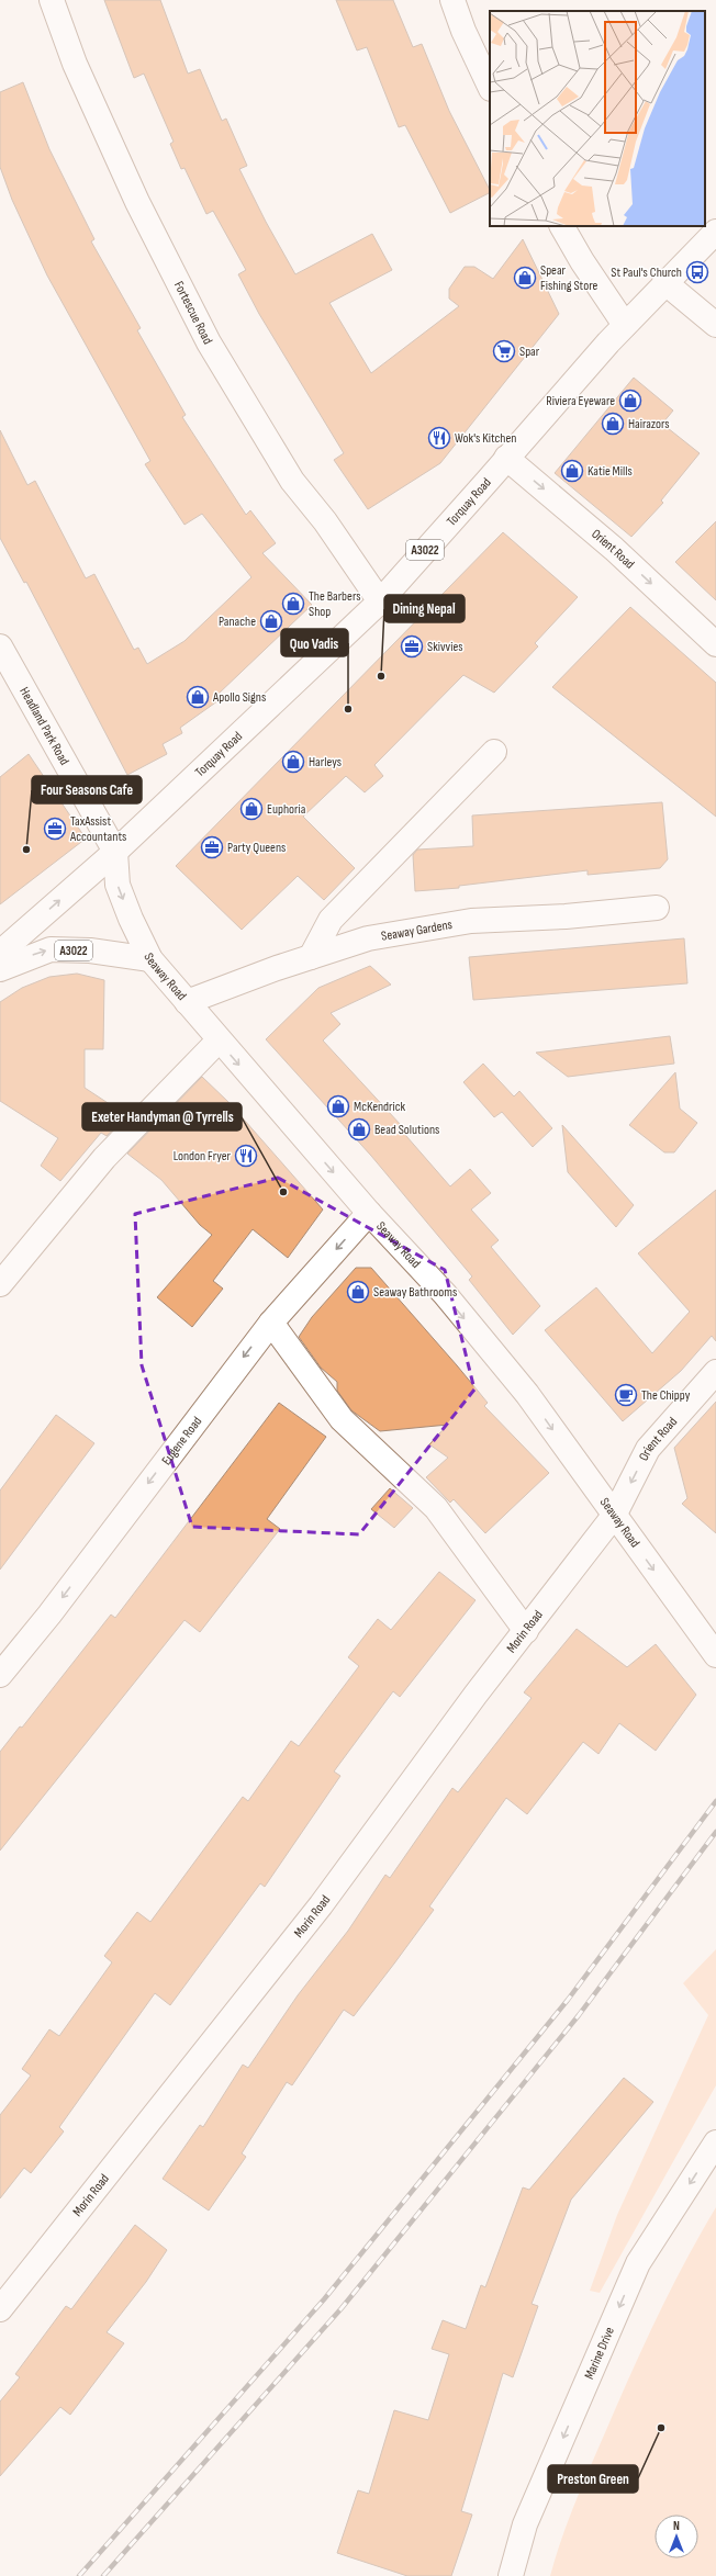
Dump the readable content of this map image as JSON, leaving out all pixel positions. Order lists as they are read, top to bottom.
{
  "streets": {
    "main road": [
      "Fortescue Road",
      "Torquay Road",
      "Orient Road",
      "A3022",
      "Headland Park Road",
      "Seaway Gardens",
      "Seaway Road",
      "Eugene Road",
      "Morin Road",
      "Marine Drive"
    ]
  },
  "crossings": [
    ["Fortescue Road", "Torquay Road"],
    ["Torquay Road", "Orient Road"],
    ["Torquay Road", "A3022"],
    ["Torquay Road", "Headland Park Road"],
    ["Torquay Road", "Seaway Road"],
    ["Orient Road", "Seaway Road"],
    ["Orient Road", "Morin Road"],
    ["A3022", "Headland Park Road"],
    ["A3022", "Seaway Road"],
    ["Headland Park Road", "Seaway Road"],
    ["Seaway Gardens", "Seaway Road"],
    ["Seaway Road", "Eugene Road"],
    ["Seaway Road", "Morin Road"]
  ],
  "one_way": ["Eugene Road", "Marine Drive"],
  "places": {
    "bus stop": ["St Paul's Church"],
    "shop": [
      "Spear Fishing Store",
      "Riviera Eyeware",
      "Hairazors",
      "Katie Mills",
      "The Barbers Shop",
      "Panache",
      "Apollo Signs",
      "Harleys",
      "Euphoria",
      "McKendrick",
      "Bead Solutions",
      "Seaway Bathrooms"
    ],
    "supermarket": ["Spar"],
    "restaurant": ["Wok's Kitchen", "London Fryer"],
    "office": ["Skivvies", "TaxAssist Accountants", "Party Queens"],
    "other": [
      "Dining Nepal",
      "Quo Vadis",
      "Four Seasons Cafe",
      "Exeter Handyman @ Tyrrells",
      "Preston Green"
    ],
    "cafe": ["The Chippy"]
  },
  "north": "top"
}
